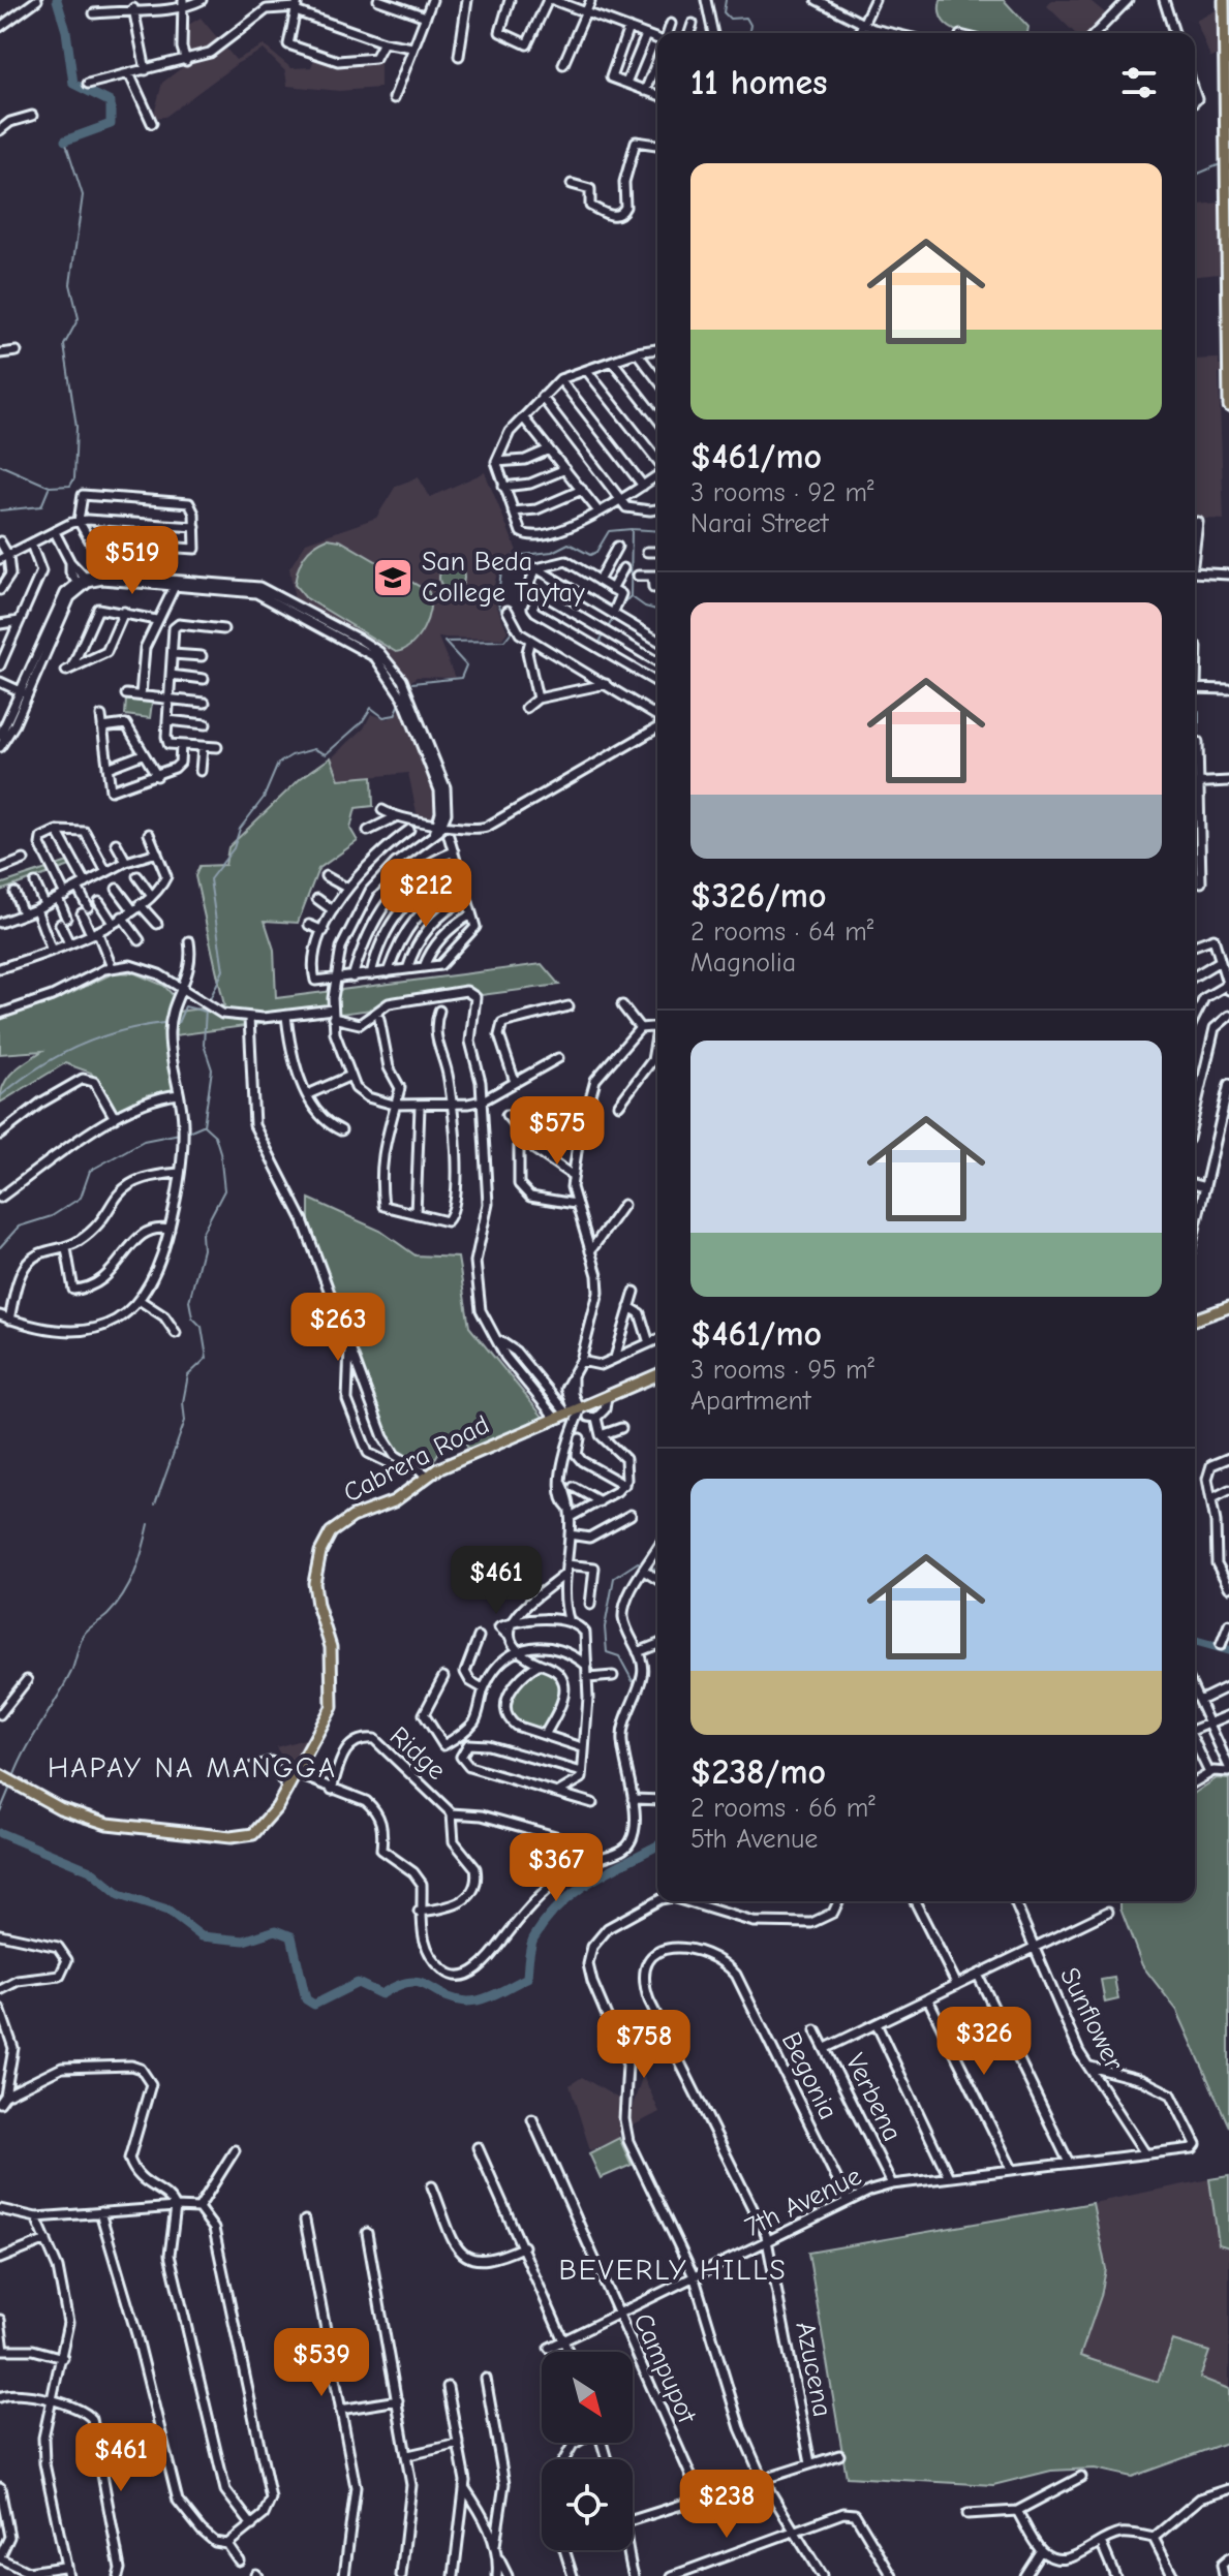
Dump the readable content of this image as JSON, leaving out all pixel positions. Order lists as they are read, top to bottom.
{
  "streets": {
    "main road": ["Cabrera Road"],
    "street": [
      "Ridge",
      "Sunflower",
      "Begonia",
      "Verbena",
      "7th Avenue",
      "Campupot",
      "Azucena"
    ]
  },
  "crossings": [
    ["Sunflower", "7th Avenue"],
    ["Begonia", "7th Avenue"],
    ["Begonia", "Azucena"],
    ["Verbena", "7th Avenue"],
    ["7th Avenue", "Campupot"],
    ["7th Avenue", "Azucena"]
  ],
  "districts": ["HAPAY NA MANGGA", "BEVERLY HILLS"],
  "places": {
    "school or university": ["San Beda College Taytay"]
  },
  "north": "bottom right",
  "page": {
    "heading": "11 homes",
    "list": [
      {
        "name": "$461/mo",
        "note": "3 rooms · 92 m² · Narai Street"
      },
      {
        "name": "$326/mo",
        "note": "2 rooms · 64 m² · Magnolia"
      },
      {
        "name": "$461/mo",
        "note": "3 rooms · 95 m² · Apartment"
      },
      {
        "name": "$238/mo",
        "note": "2 rooms · 66 m² · 5th Avenue"
      }
    ],
    "price": [
      "$519",
      "$212",
      "$575",
      "$263",
      "$461",
      "$367",
      "$326",
      "$758",
      "$539",
      "$461",
      "$238"
    ]
  }
}
